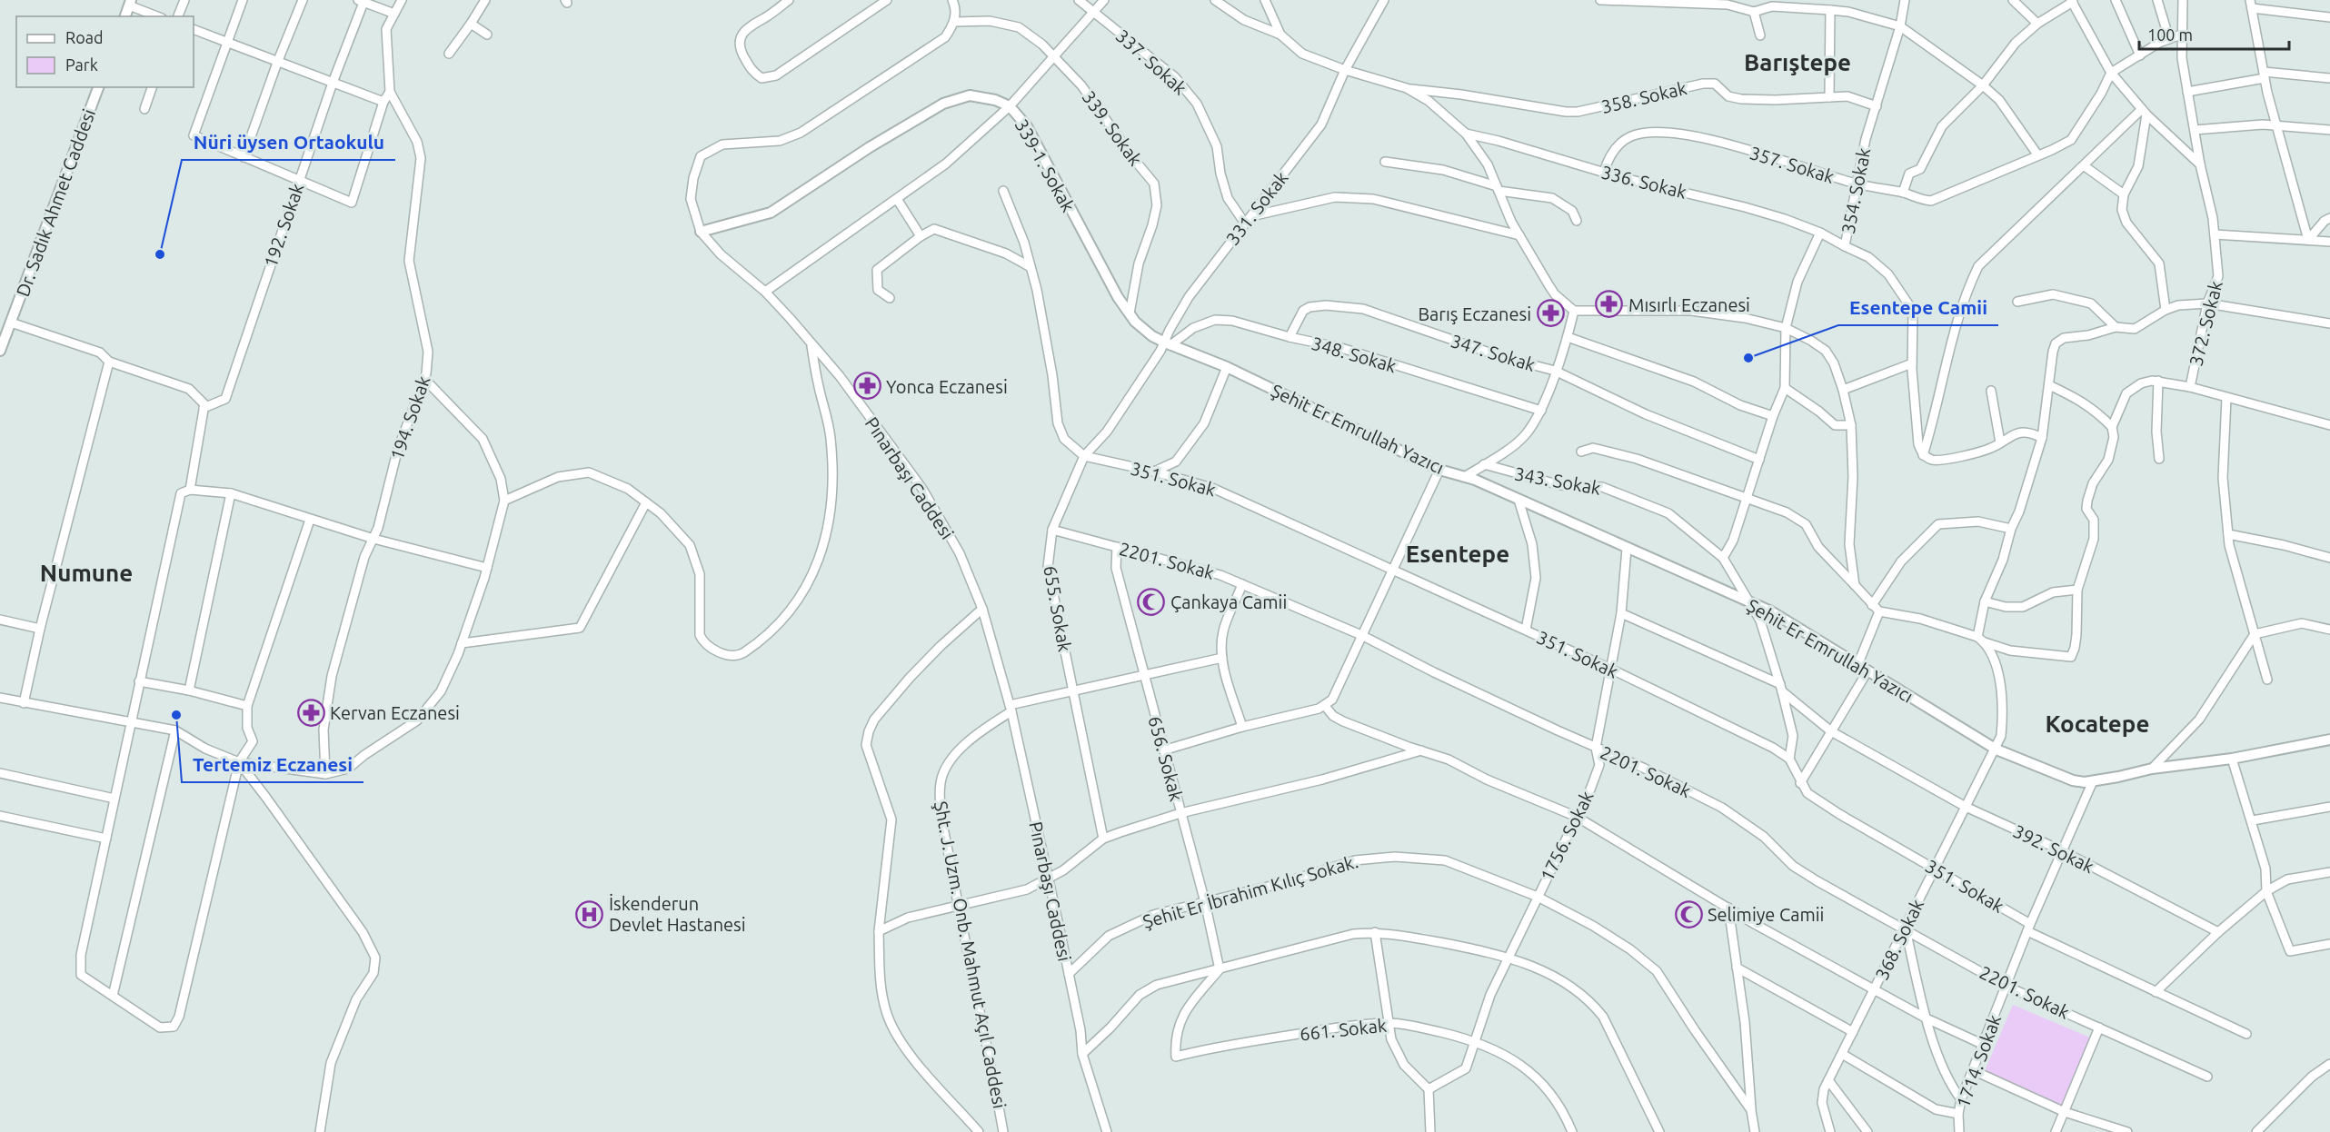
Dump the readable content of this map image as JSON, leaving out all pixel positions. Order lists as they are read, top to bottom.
{
  "streets": {
    "street": [
      "337. Sokak",
      "358. Sokak",
      "339. Sokak",
      "357. Sokak",
      "339-1. Sokak",
      "336. Sokak",
      "354. Sokak",
      "Dr. Sadık Ahmet Caddesi",
      "331. Sokak",
      "192. Sokak",
      "372. Sokak",
      "347. Sokak",
      "348. Sokak",
      "194. Sokak",
      "Şehit Er Emrullah Yazıcı",
      "Pınarbaşı Caddesi",
      "351. Sokak",
      "343. Sokak",
      "2201. Sokak",
      "655. Sokak",
      "656. Sokak",
      "1756. Sokak",
      "392. Sokak",
      "Şehit Er İbrahim Kılıç Sokak.",
      "368. Sokak",
      "Şht. J. Uzm. Onb. Mahmut Açıl Caddesi",
      "661. Sokak",
      "1714. Sokak"
    ]
  },
  "crossings": [
    ["337. Sokak", "331. Sokak"],
    ["358. Sokak", "354. Sokak"],
    ["339. Sokak", "339-1. Sokak"],
    ["339. Sokak", "Pınarbaşı Caddesi"],
    ["357. Sokak", "336. Sokak"],
    ["357. Sokak", "354. Sokak"],
    ["339-1. Sokak", "331. Sokak"],
    ["339-1. Sokak", "348. Sokak"],
    ["339-1. Sokak", "Şehit Er Emrullah Yazıcı"],
    ["339-1. Sokak", "Pınarbaşı Caddesi"],
    ["339-1. Sokak", "655. Sokak"],
    ["336. Sokak", "354. Sokak"],
    ["354. Sokak", "343. Sokak"],
    ["331. Sokak", "348. Sokak"],
    ["331. Sokak", "655. Sokak"],
    ["347. Sokak", "348. Sokak"],
    ["347. Sokak", "343. Sokak"],
    ["348. Sokak", "343. Sokak"],
    ["348. Sokak", "655. Sokak"],
    ["Şehit Er Emrullah Yazıcı", "343. Sokak"],
    ["Şehit Er Emrullah Yazıcı", "1756. Sokak"],
    ["Şehit Er Emrullah Yazıcı", "368. Sokak"],
    ["Şehit Er Emrullah Yazıcı", "1714. Sokak"],
    ["Pınarbaşı Caddesi", "Şehit Er İbrahim Kılıç Sokak."],
    ["Pınarbaşı Caddesi", "Şht. J. Uzm. Onb. Mahmut Açıl Caddesi"],
    ["351. Sokak", "343. Sokak"],
    ["351. Sokak", "655. Sokak"],
    ["351. Sokak", "1756. Sokak"],
    ["351. Sokak", "368. Sokak"],
    ["351. Sokak", "1714. Sokak"],
    ["343. Sokak", "392. Sokak"],
    ["2201. Sokak", "655. Sokak"],
    ["2201. Sokak", "656. Sokak"],
    ["2201. Sokak", "1756. Sokak"],
    ["2201. Sokak", "368. Sokak"],
    ["2201. Sokak", "1714. Sokak"],
    ["655. Sokak", "Şht. J. Uzm. Onb. Mahmut Açıl Caddesi"],
    ["656. Sokak", "Şehit Er İbrahim Kılıç Sokak."],
    ["656. Sokak", "Şht. J. Uzm. Onb. Mahmut Açıl Caddesi"],
    ["656. Sokak", "661. Sokak"],
    ["1756. Sokak", "392. Sokak"],
    ["1756. Sokak", "Şehit Er İbrahim Kılıç Sokak."],
    ["1756. Sokak", "661. Sokak"],
    ["392. Sokak", "368. Sokak"],
    ["392. Sokak", "1714. Sokak"]
  ],
  "districts": [
    "Barıştepe",
    "Esentepe",
    "Numune",
    "Kocatepe"
  ],
  "places": {
    "other": ["Nüri üysen Ortaokulu", "Esentepe Camii", "Tertemiz Eczanesi"],
    "pharmacy": [
      "Mısırlı Eczanesi",
      "Barış Eczanesi",
      "Yonca Eczanesi",
      "Kervan Eczanesi"
    ],
    "mosque": ["Çankaya Camii", "Selimiye Camii"],
    "hospital": ["İskenderun Devlet Hastanesi"]
  },
  "legend": ["Road", "Park"],
  "scale_bar": "100 m"
}
